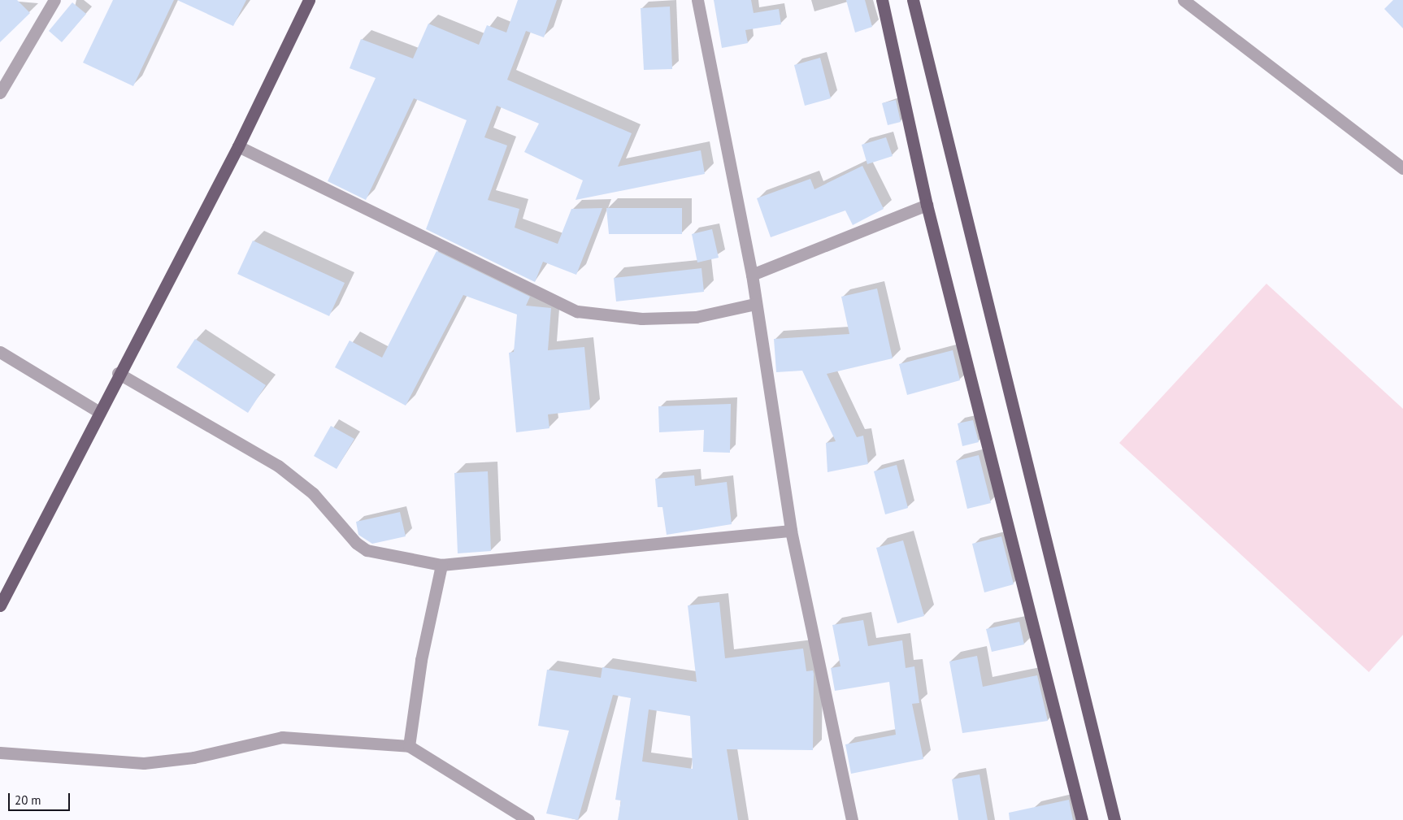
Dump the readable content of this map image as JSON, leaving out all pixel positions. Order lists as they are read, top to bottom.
{
  "scale_bar": "20 m"
}
